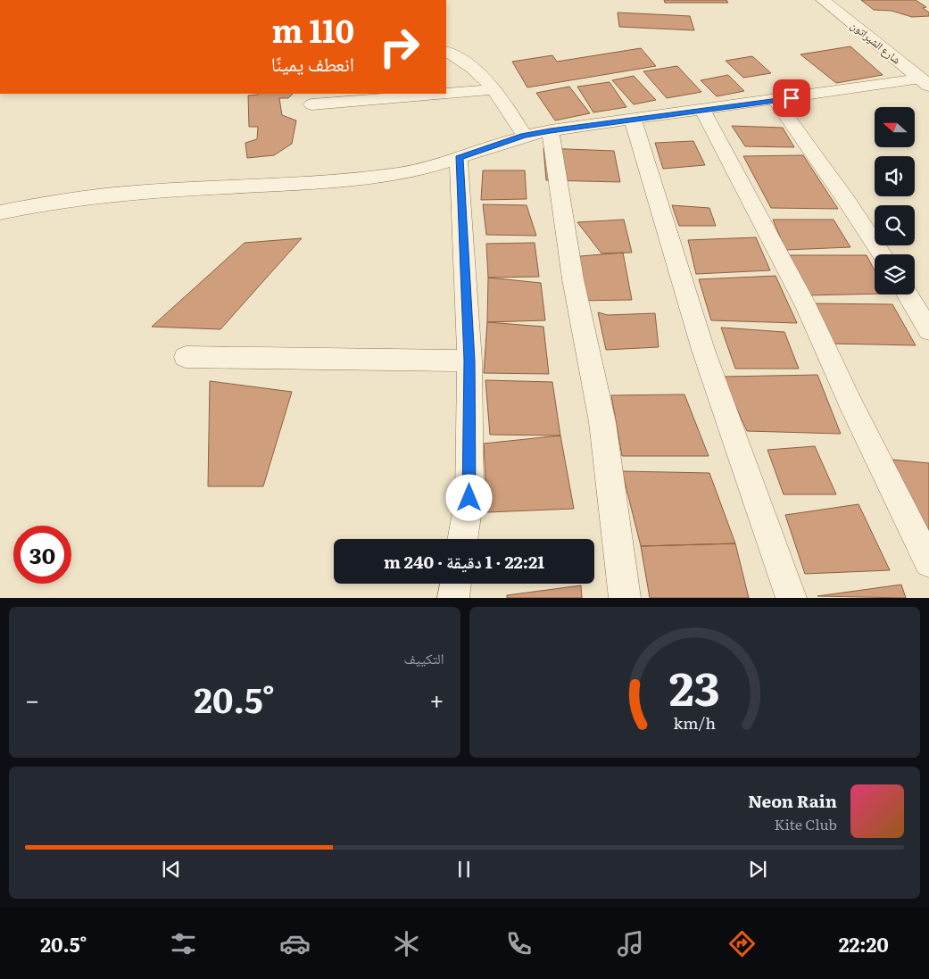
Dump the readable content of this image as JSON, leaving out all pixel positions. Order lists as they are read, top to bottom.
{
  "streets": {
    "street": ["شارع الشيراتون"]
  },
  "north": "left",
  "page": {
    "turn": ["110 m", "انعطف يمينًا"],
    "limit": "30",
    "trip": "22:21 · 1 دقيقة · 240 m",
    "tile": "التكييف",
    "heat": ["−", "20.5°", "+"],
    "song": ["Neon Rain", "Kite Club"],
    "tabs": ["22:20", "20.5°"],
    "gauge": ["23", "km/h"]
  }
}
